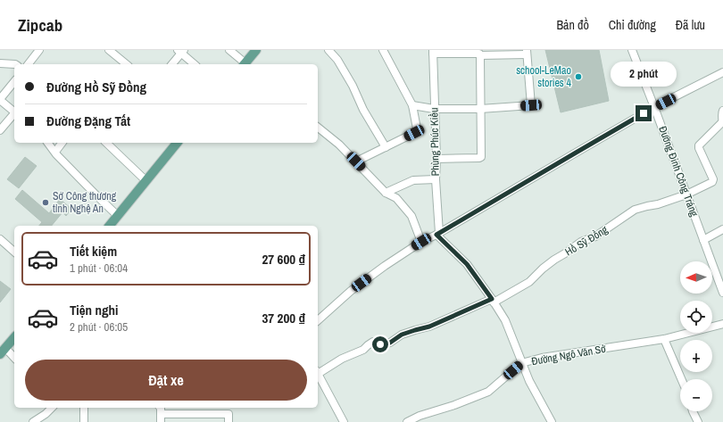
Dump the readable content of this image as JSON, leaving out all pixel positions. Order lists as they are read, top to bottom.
{
  "streets": {
    "street": [
      "Phùng Phúc Kiều",
      "Đường Đinh Công Tráng",
      "Hồ Sỹ Đồng",
      "Đường Ngô Văn Sở"
    ]
  },
  "crossings": [
    ["Đường Đinh Công Tráng", "Hồ Sỹ Đồng"]
  ],
  "places": ["school-LeMao stories 4", "Sở Công thương tỉnh Nghệ An"],
  "north": "left",
  "page": {
    "header": "Zipcab",
    "nav": ["Bản đồ", "Chỉ đường", "Đã lưu"],
    "bubble": "2 phút",
    "banner": ["Đường Hồ Sỹ Đồng", "Đường Đặng Tất"],
    "list": [
      {
        "name": "Tiết kiệm",
        "note": "1 phút · 06:04",
        "value": "27 600 ₫"
      },
      {
        "name": "Tiện nghi",
        "note": "2 phút · 06:05",
        "value": "37 200 ₫"
      }
    ],
    "map_buttons": ["+", "−"],
    "buttons": "Đặt xe"
  }
}
